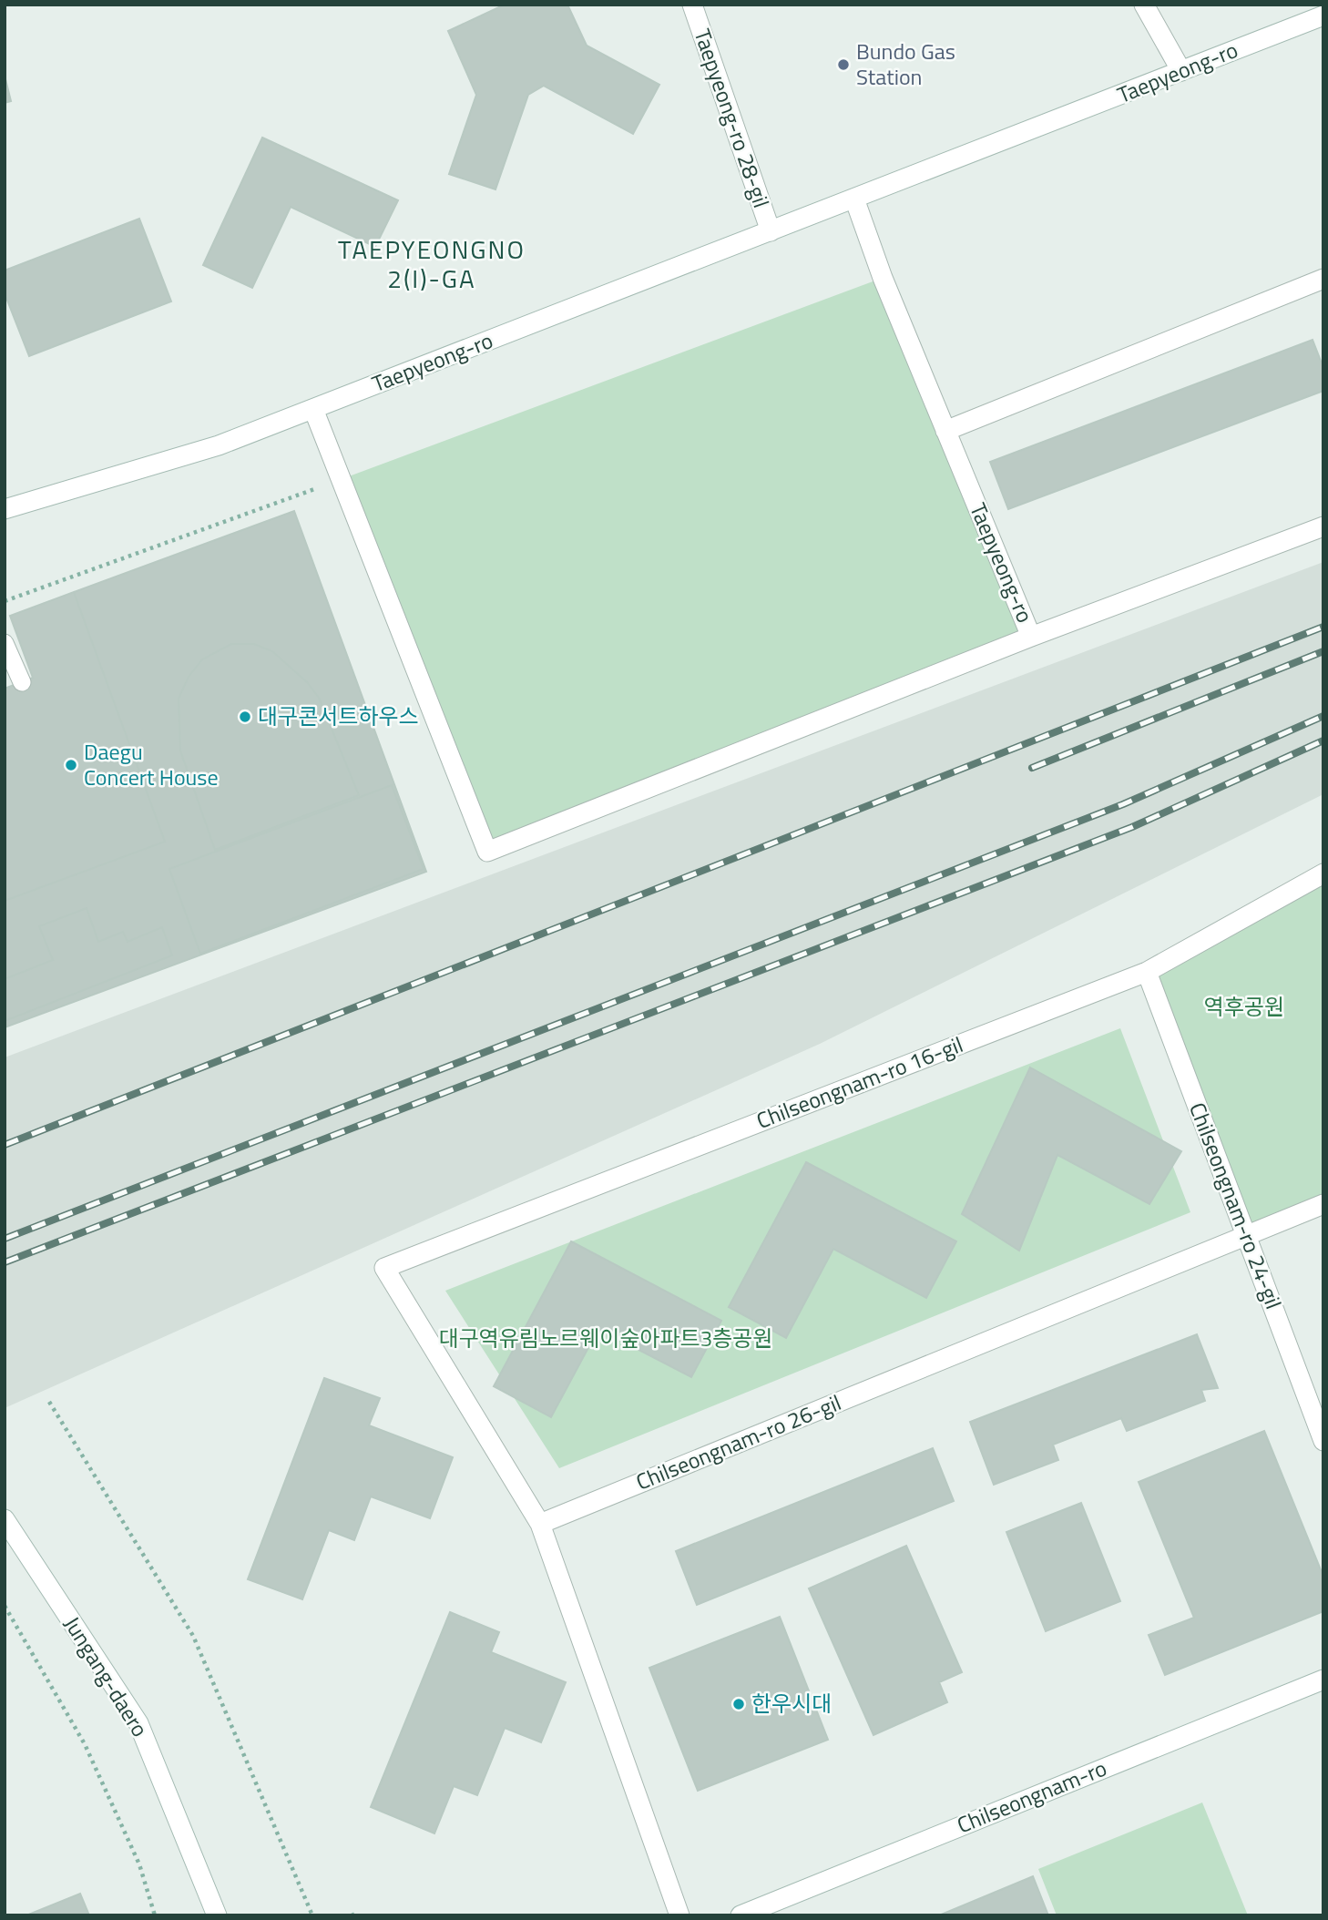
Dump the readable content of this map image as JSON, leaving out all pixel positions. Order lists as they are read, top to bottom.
{
  "streets": {
    "street": [
      "Taepyeong-ro",
      "Taepyeong-ro 28-gil",
      "Chilseongnam-ro 16-gil",
      "Chilseongnam-ro 24-gil",
      "Chilseongnam-ro 26-gil",
      "Jungang-daero",
      "Chilseongnam-ro"
    ]
  },
  "crossings": [
    ["Taepyeong-ro", "Taepyeong-ro 28-gil"],
    ["Chilseongnam-ro 16-gil", "Chilseongnam-ro 24-gil"],
    ["Chilseongnam-ro 16-gil", "Chilseongnam-ro 26-gil"],
    ["Chilseongnam-ro 24-gil", "Chilseongnam-ro 26-gil"]
  ],
  "districts": ["TAEPYEONGNO 2(I)-GA"],
  "parks": ["역후공원", "대구역유림노르웨이숲아파트3층공원"],
  "places": [
    "Bundo Gas Station",
    "대구콘서트하우스",
    "Daegu Concert House",
    "한우시대"
  ]
}
